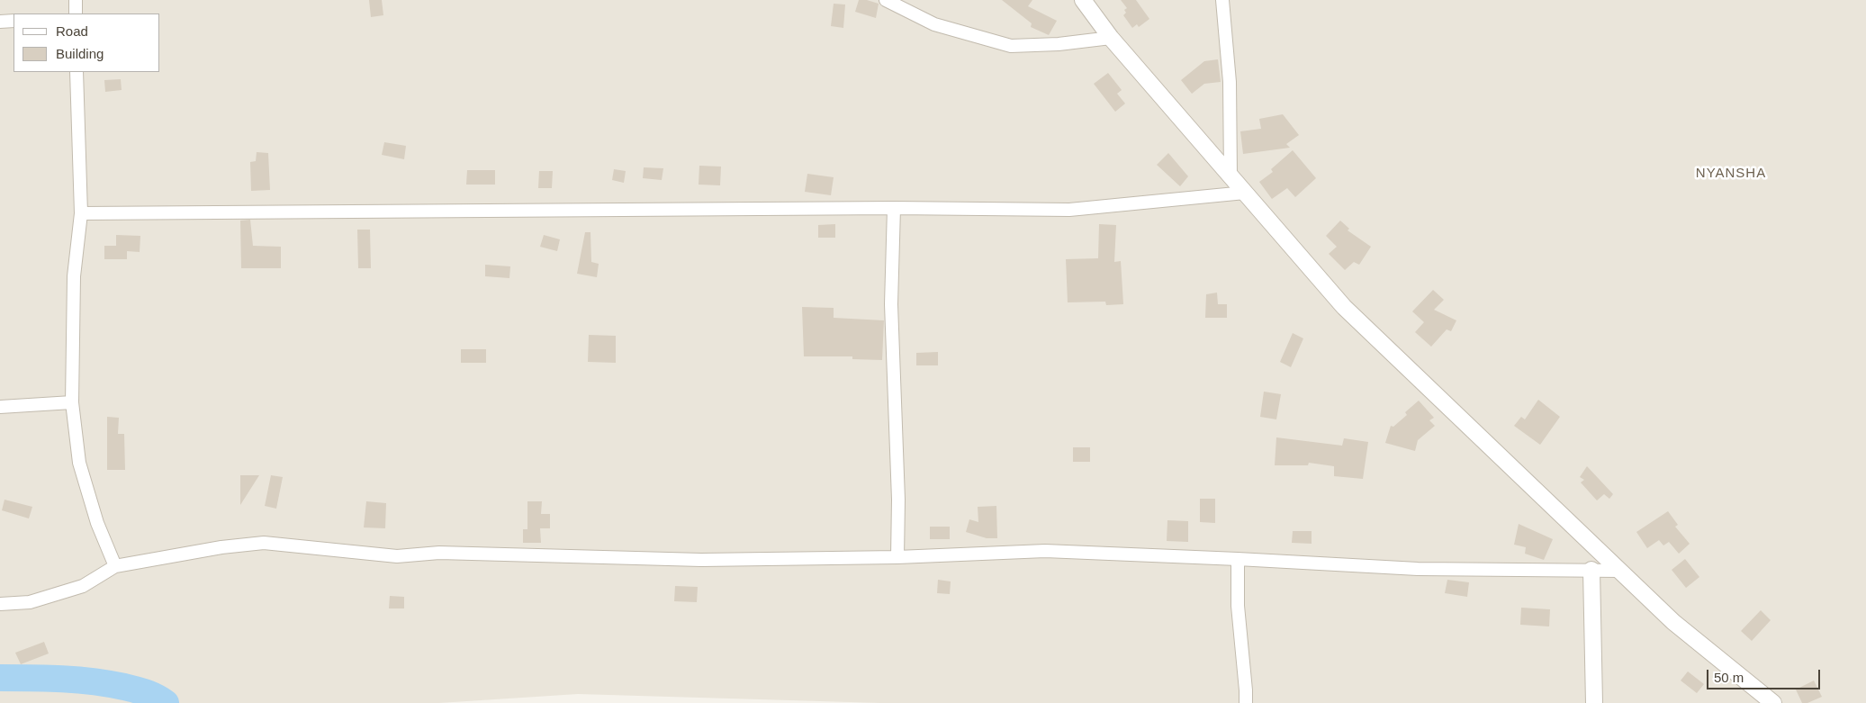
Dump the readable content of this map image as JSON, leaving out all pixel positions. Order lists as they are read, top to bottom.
{
  "districts": ["NYANSHA"],
  "legend": ["Road", "Building"],
  "scale_bar": "50 m"
}
